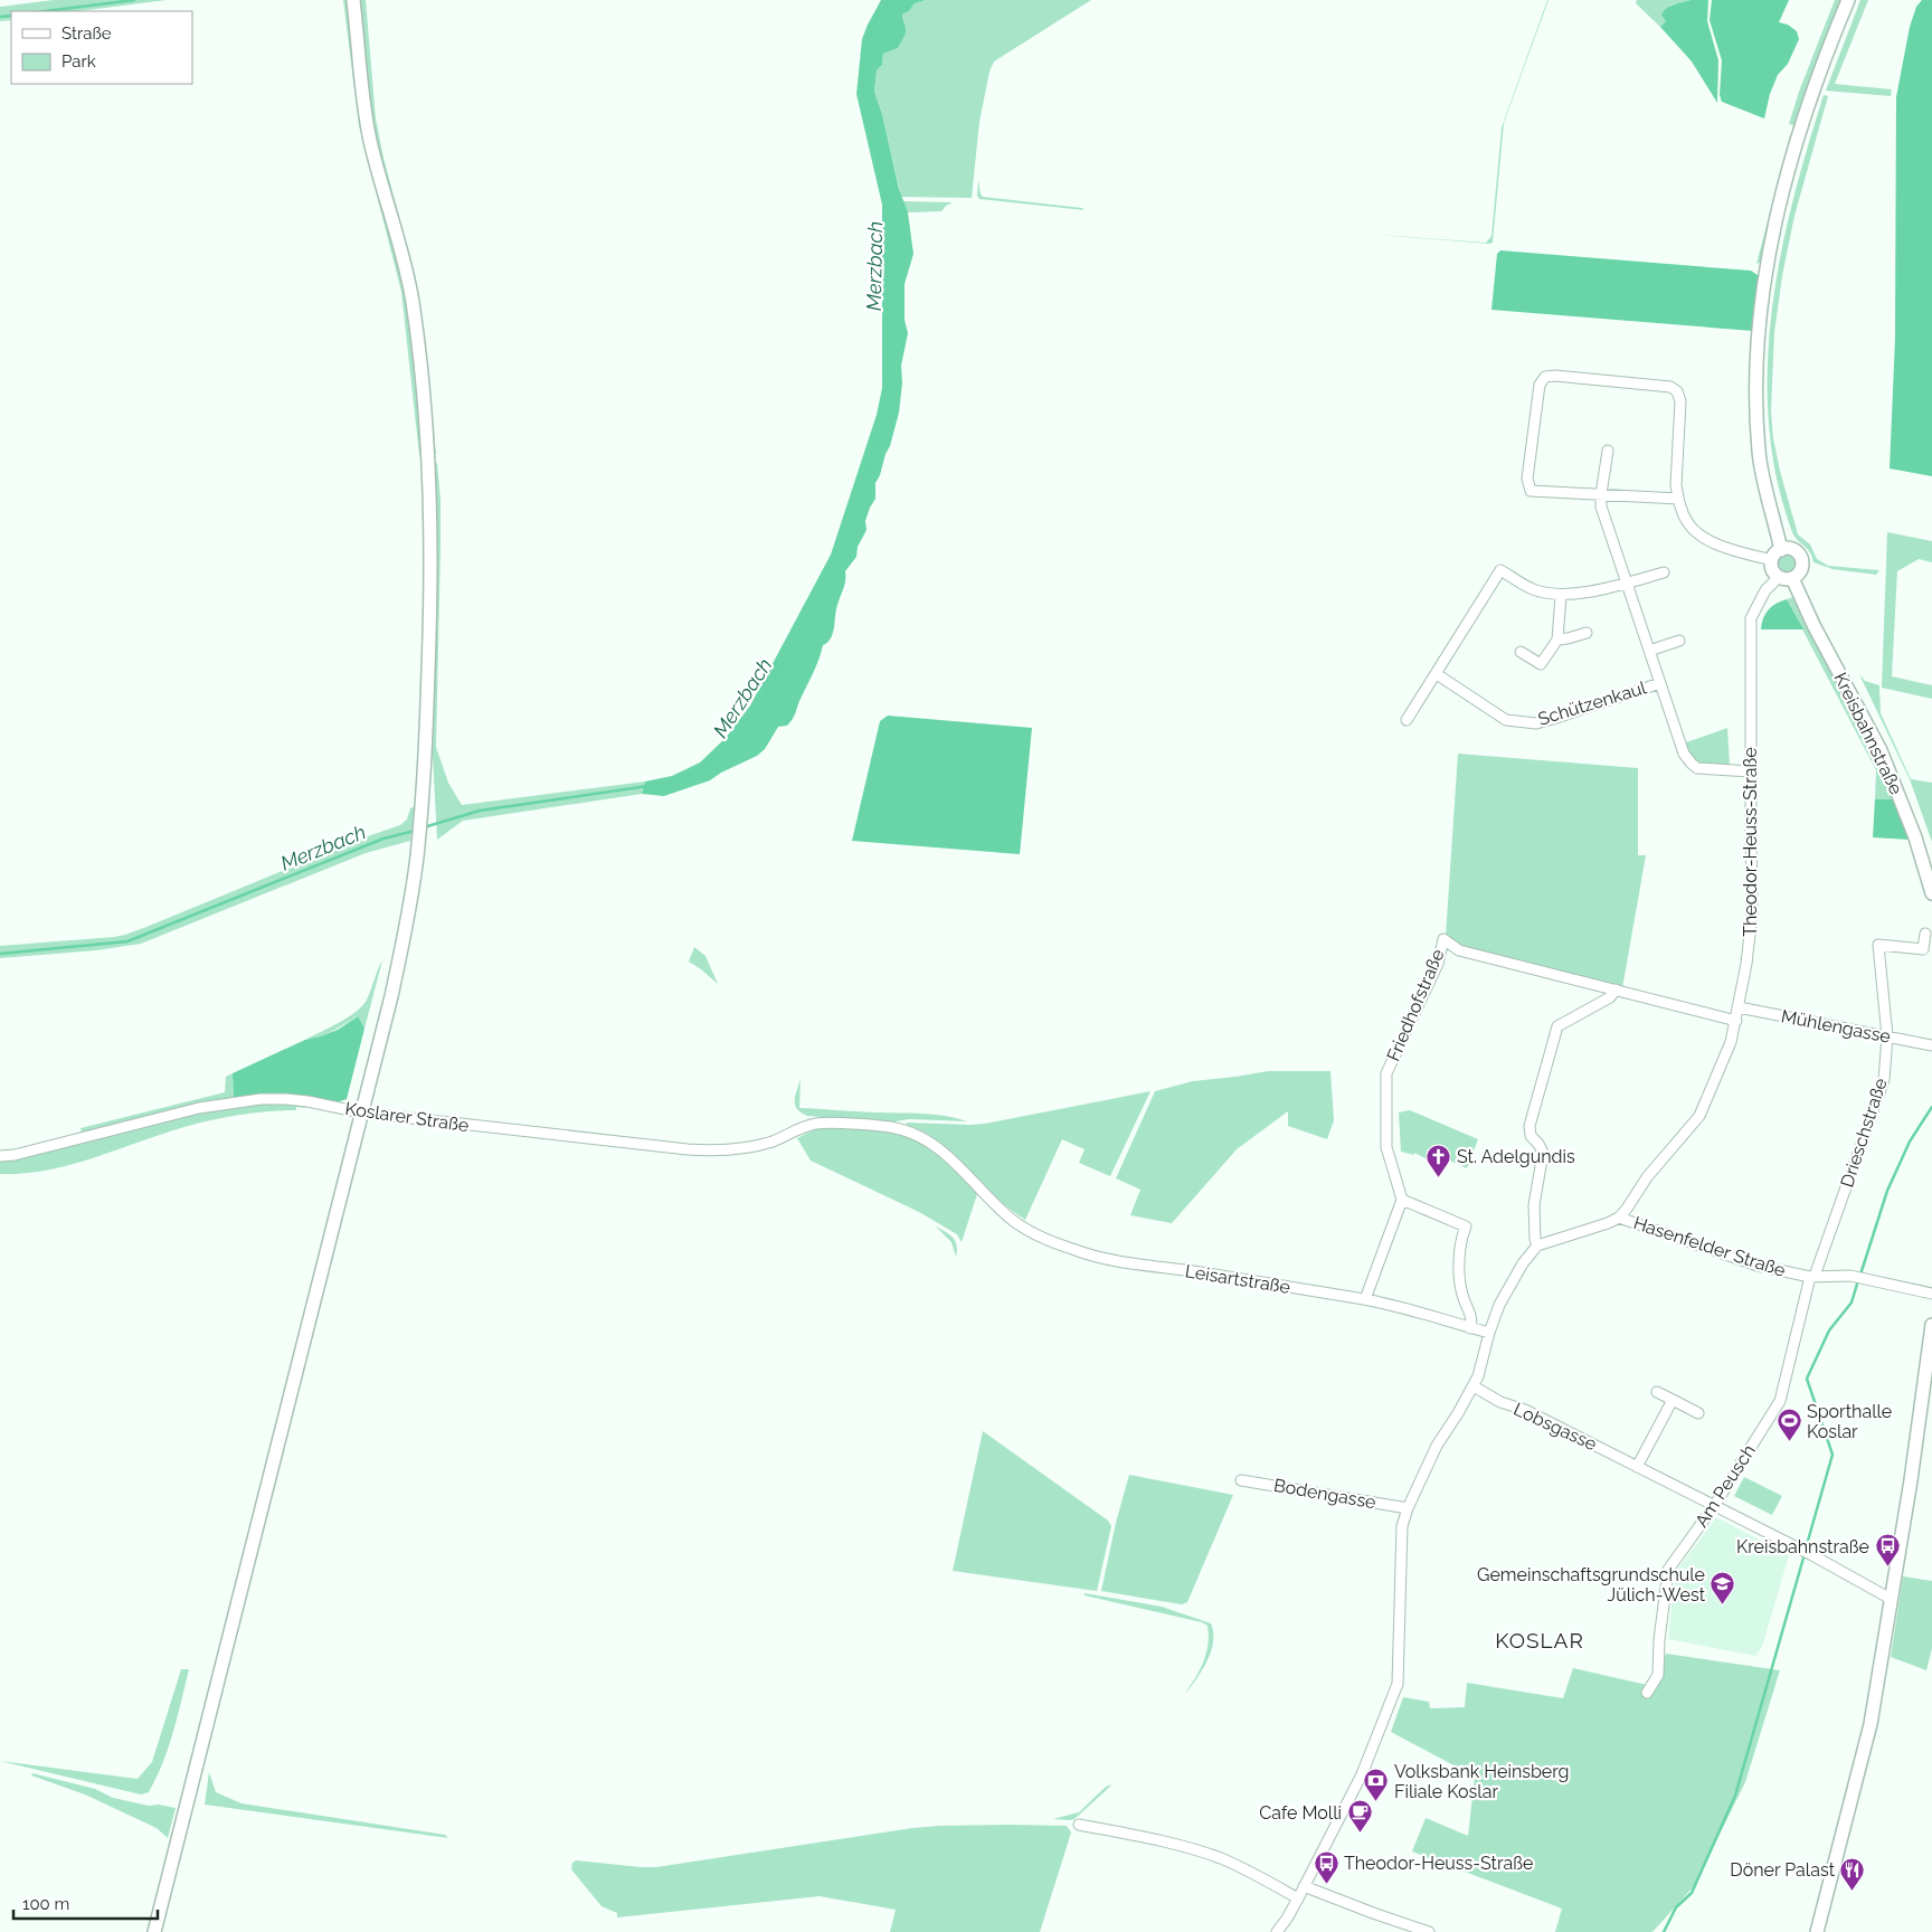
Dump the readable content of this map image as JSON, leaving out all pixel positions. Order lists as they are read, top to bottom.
{
  "streets": {
    "main road": ["Kreisbahnstraße"],
    "street": [
      "Schützenkaul",
      "Theodor-Heuss-Straße",
      "Friedhofstraße",
      "Mühlengasse",
      "Koslarer Straße",
      "Drieschstraße",
      "Hasenfelder Straße",
      "Leisartstraße",
      "Lobsgasse",
      "Am Peusch",
      "Bodengasse"
    ]
  },
  "crossings": [
    ["Kreisbahnstraße", "Theodor-Heuss-Straße"],
    ["Theodor-Heuss-Straße", "Friedhofstraße"],
    ["Theodor-Heuss-Straße", "Mühlengasse"],
    ["Theodor-Heuss-Straße", "Hasenfelder Straße"],
    ["Mühlengasse", "Drieschstraße"],
    ["Koslarer Straße", "Leisartstraße"],
    ["Drieschstraße", "Hasenfelder Straße"],
    ["Drieschstraße", "Am Peusch"],
    ["Hasenfelder Straße", "Am Peusch"],
    ["Lobsgasse", "Am Peusch"]
  ],
  "districts": ["KOSLAR"],
  "water": ["Merzbach"],
  "places": {
    "church": ["St. Adelgundis"],
    "sports": ["Sporthalle Koslar"],
    "bus stop": ["Kreisbahnstraße", "Theodor-Heuss-Straße"],
    "school or university": ["Gemeinschaftsgrundschule Jülich-West"],
    "bank": ["Volksbank Heinsberg Filiale Koslar"],
    "cafe": ["Cafe Molli"],
    "restaurant": ["Döner Palast"]
  },
  "legend": ["Straße", "Park"],
  "scale_bar": "100 m"
}
